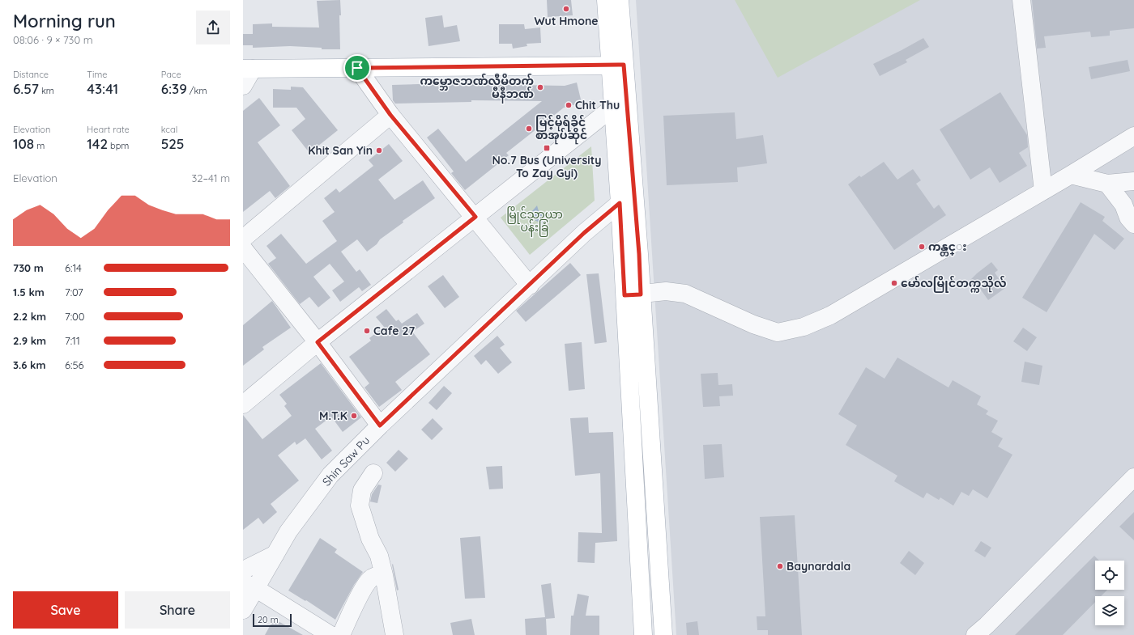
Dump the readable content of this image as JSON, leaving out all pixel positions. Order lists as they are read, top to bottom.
{
  "streets": {
    "street": ["Shin Saw Pu"]
  },
  "parks": ["မြိုင်သာယာ ပန်းခြံ"],
  "places": {
    "other": [
      "Wut Hmone",
      "ကမ္ဘောဇဘဏ်လီမိတက် မီနီဘဏ်",
      "Chit Thu",
      "မြင့်မိုရ်ခိုင် စာအုပ်ဆိုင်",
      "Khit San Yin",
      "ကန္တင္း",
      "မော်လမြိုင်တက္ကသိုလ်",
      "Cafe 27",
      "M.T.K",
      "Baynardala"
    ],
    "transit": ["No.7 Bus (University To Zay Gyi)"]
  },
  "scale_bar": "20 m",
  "page": {
    "heading": ["Morning run", "08:06 · 9 × 730 m"],
    "stats": [
      ["Distance", "6.57 km"],
      ["Time", "43:41"],
      ["Pace", "6:39 /km"],
      ["Elevation", "108 m"],
      ["Heart rate", "142 bpm"],
      ["kcal", "525"]
    ],
    "chart": ["Elevation", "32–41 m"],
    "list": [
      {
        "name": "730 m",
        "note": "6:14"
      },
      {
        "name": "1.5 km",
        "note": "7:07"
      },
      {
        "name": "2.2 km",
        "note": "7:00"
      },
      {
        "name": "2.9 km",
        "note": "7:11"
      },
      {
        "name": "3.6 km",
        "note": "6:56"
      }
    ],
    "buttons": ["Save", "Share"],
    "scale": "20 m"
  }
}
